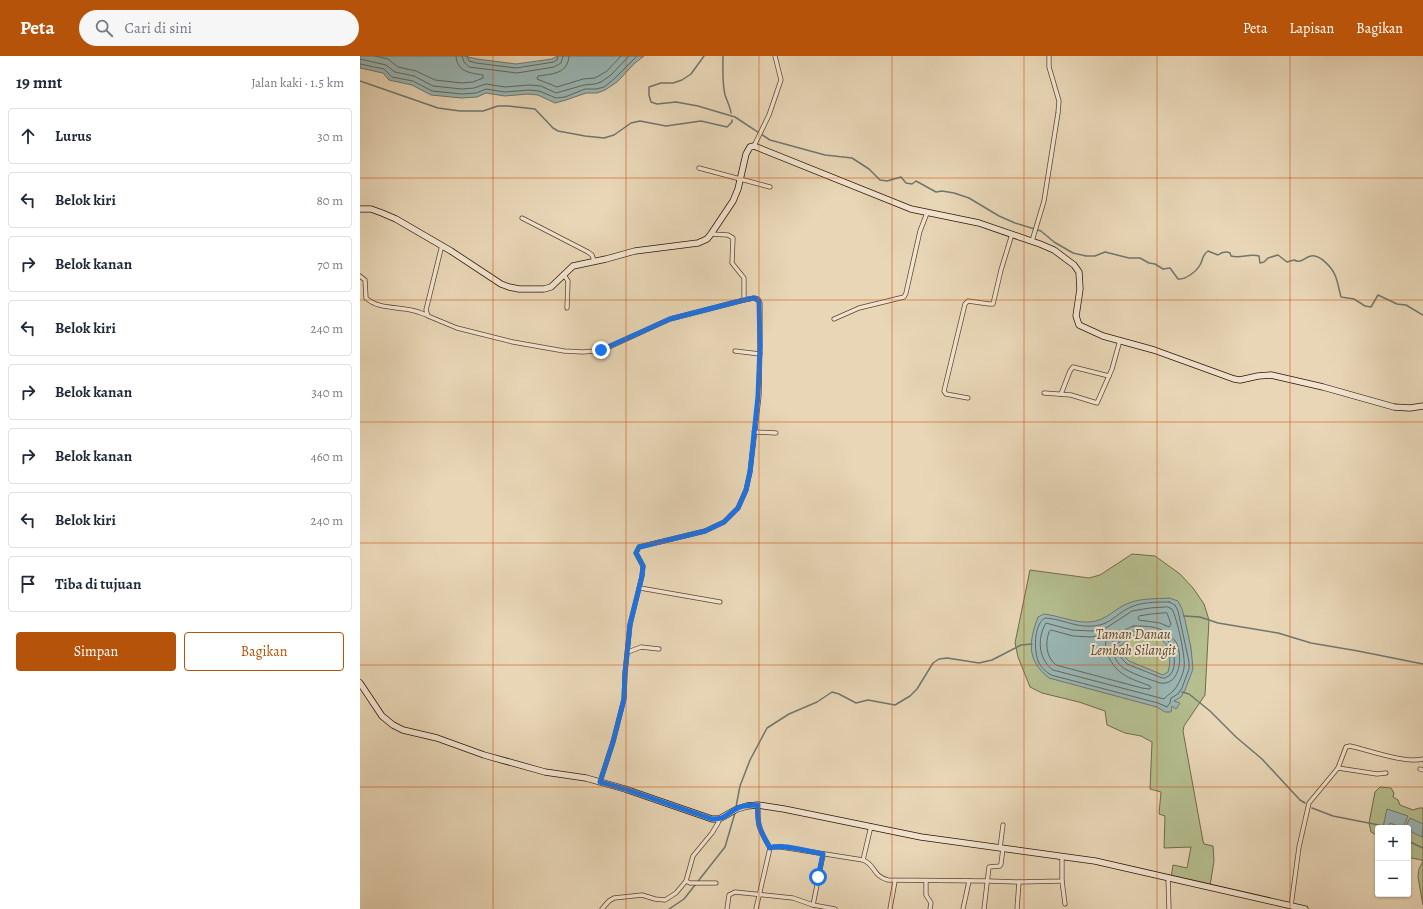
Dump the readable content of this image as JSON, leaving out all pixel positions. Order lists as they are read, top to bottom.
{
  "parks": ["Taman Danau Lembah Silangit"],
  "page": {
    "header": "Peta",
    "search": "Cari di sini",
    "nav": ["Peta", "Lapisan", "Bagikan"],
    "heading": ["19 mnt", "Jalan kaki · 1.5 km"],
    "list": [
      ["Lurus", "30 m"],
      ["Belok kiri", "80 m"],
      ["Belok kanan", "70 m"],
      ["Belok kiri", "240 m"],
      ["Belok kanan", "340 m"],
      ["Belok kanan", "460 m"],
      ["Belok kiri", "240 m"],
      "Tiba di tujuan"
    ],
    "buttons": ["Simpan", "Bagikan"],
    "map_buttons": ["+", "−"]
  }
}
